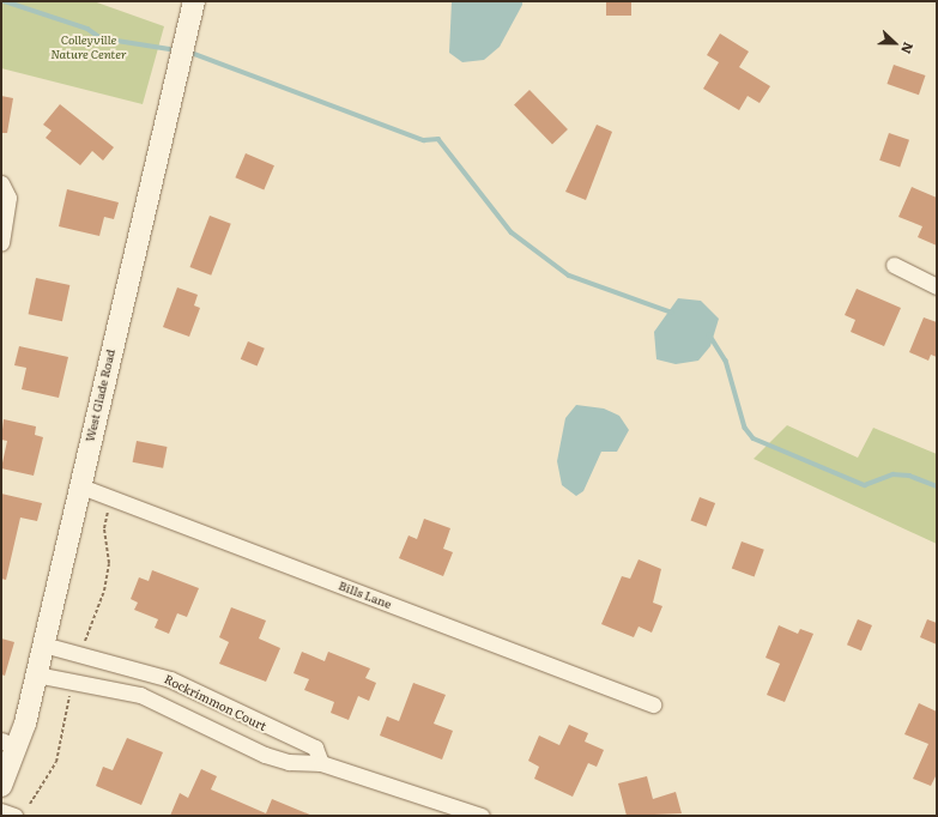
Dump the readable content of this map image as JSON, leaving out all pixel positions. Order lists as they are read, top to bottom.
{
  "streets": {
    "main road": ["West Glade Road"],
    "street": ["Bills Lane", "Rockrimmon Court"]
  },
  "crossings": [
    ["West Glade Road", "Bills Lane"],
    ["West Glade Road", "Rockrimmon Court"]
  ],
  "parks": ["Colleyville Nature Center"],
  "north": "right"
}
